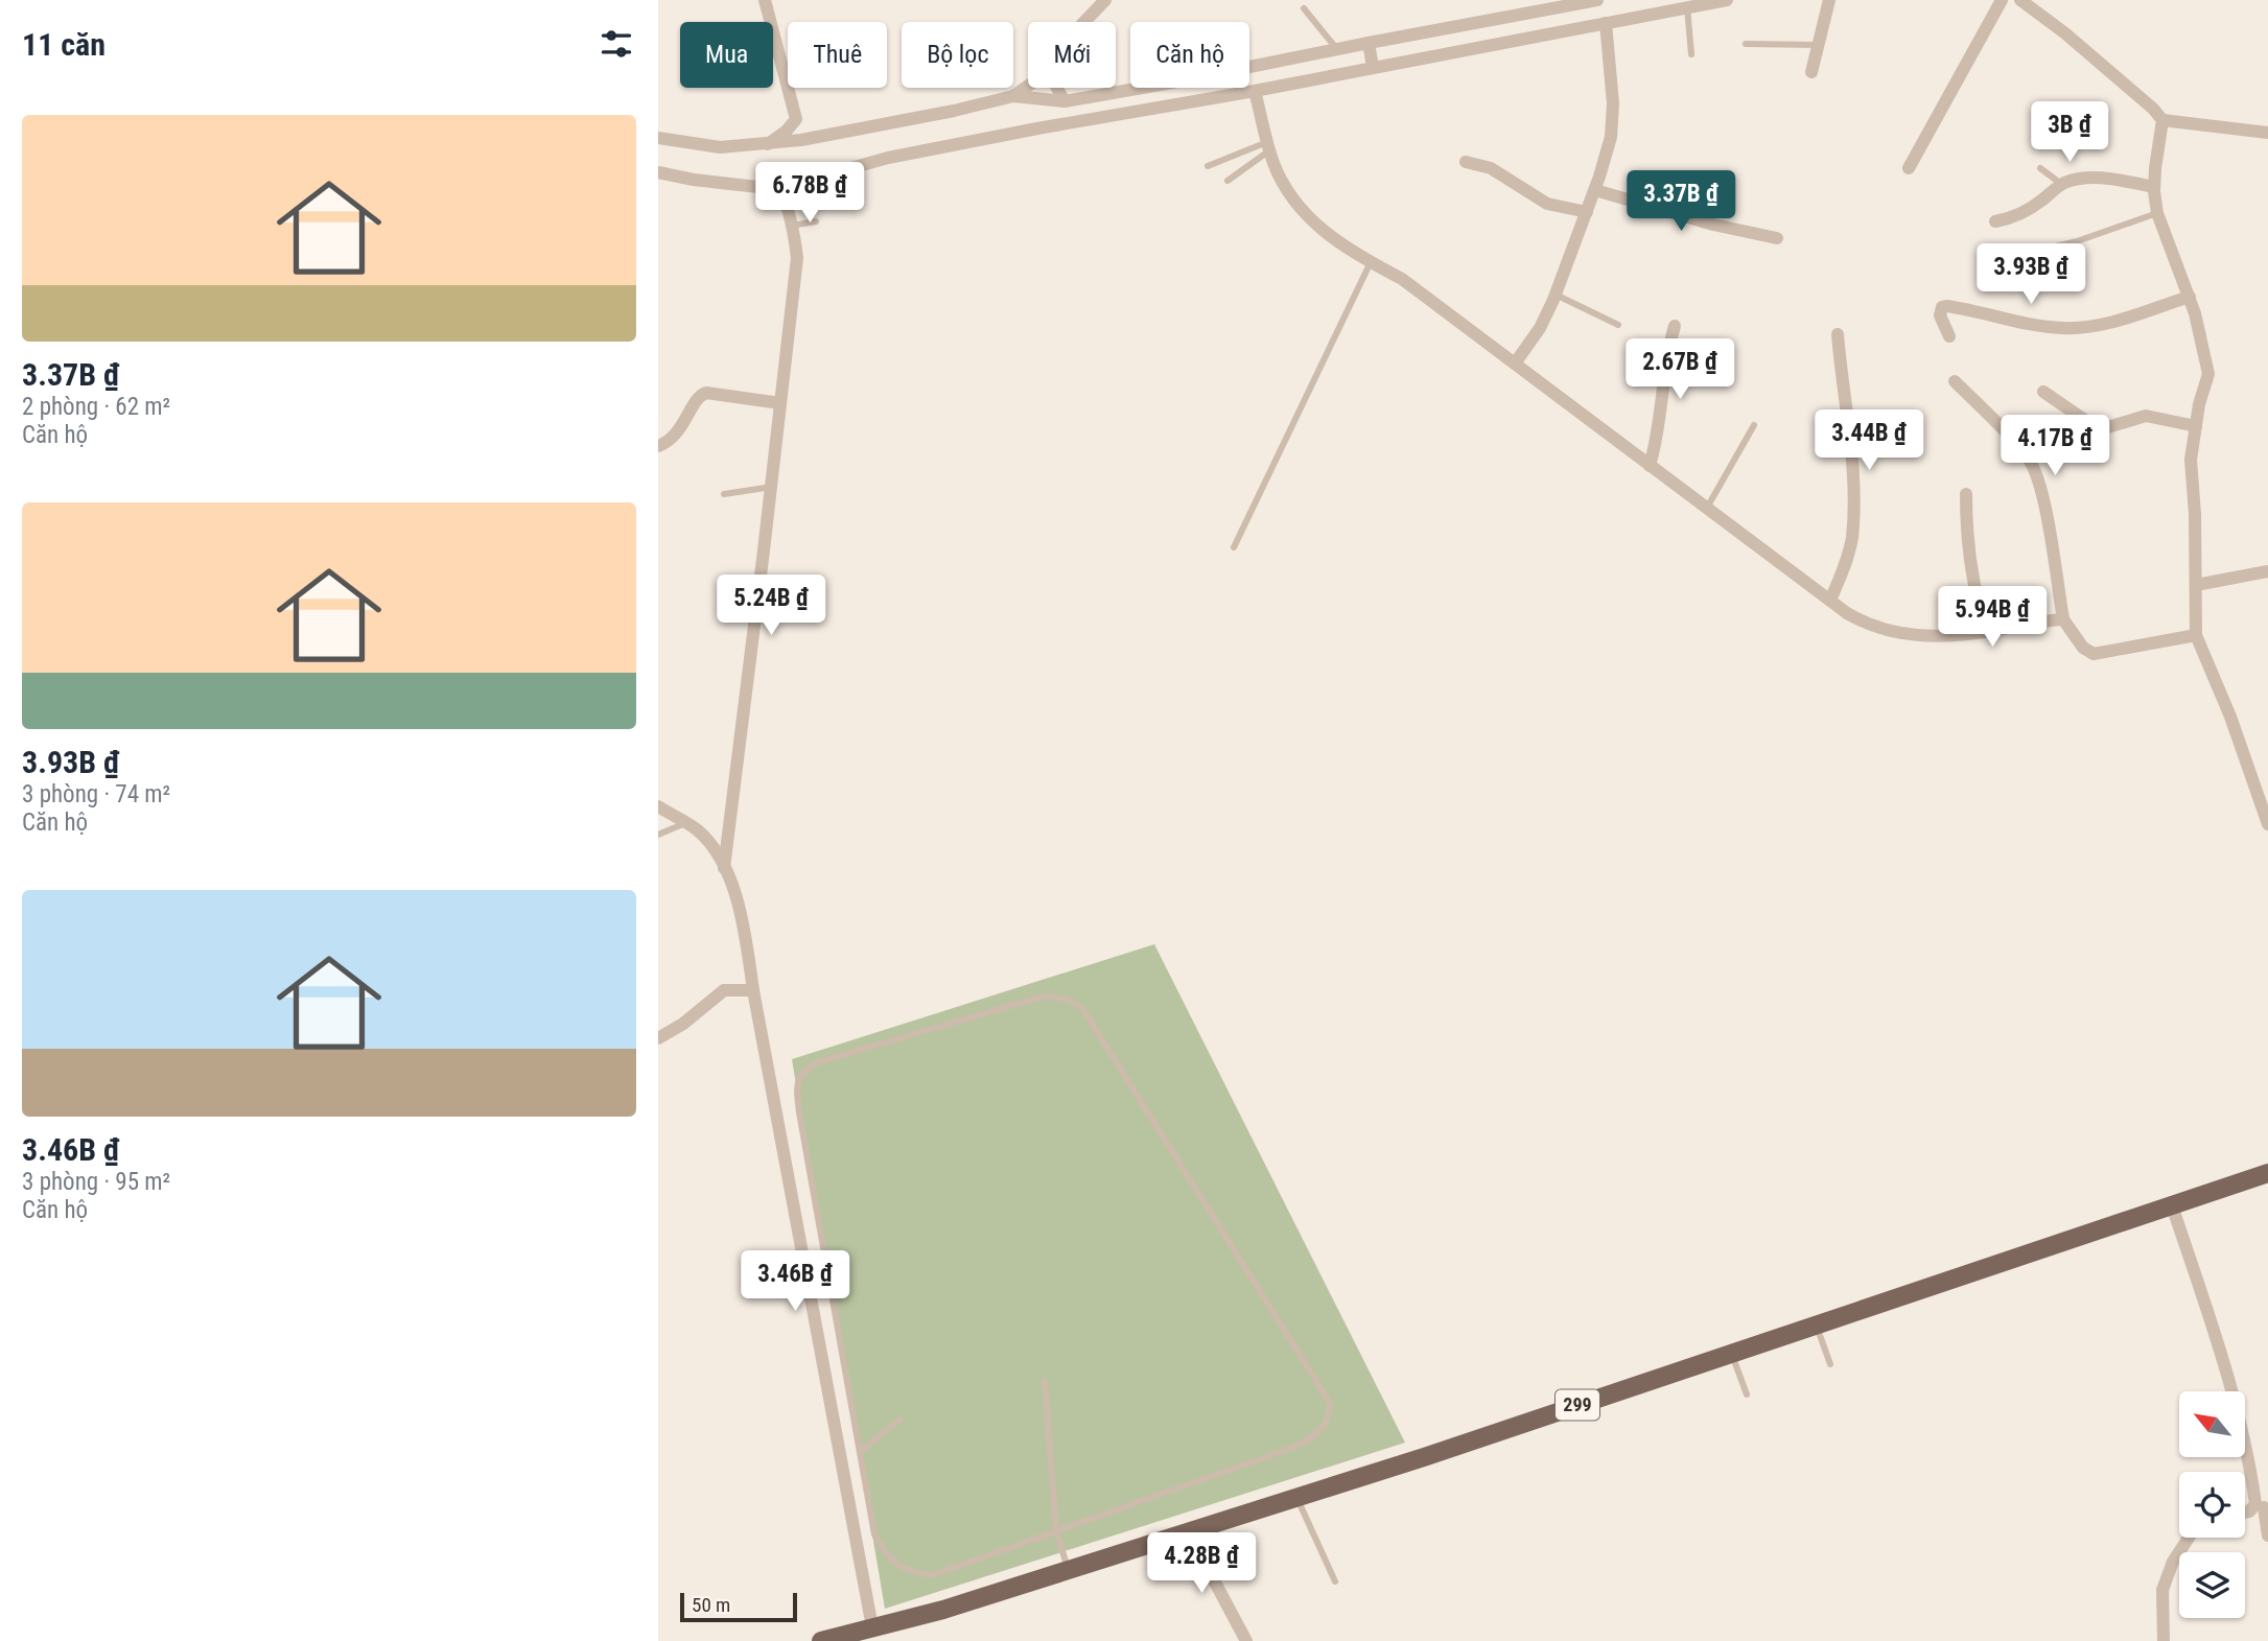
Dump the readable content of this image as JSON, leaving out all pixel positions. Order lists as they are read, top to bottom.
{
  "streets": {
    "main road": ["299"]
  },
  "scale_bar": "50 m",
  "north": "top left",
  "page": {
    "heading": "11 căn",
    "chip": [
      "Mua",
      "Thuê",
      "Bộ lọc",
      "Mới",
      "Căn hộ"
    ],
    "list": [
      {
        "name": "3.37B ₫",
        "note": "2 phòng · 62 m² · Căn hộ"
      },
      {
        "name": "3.93B ₫",
        "note": "3 phòng · 74 m² · Căn hộ"
      },
      {
        "name": "3.46B ₫",
        "note": "3 phòng · 95 m² · Căn hộ"
      }
    ],
    "price": [
      "3B ₫",
      "6.78B ₫",
      "3.37B ₫",
      "3.93B ₫",
      "2.67B ₫",
      "3.44B ₫",
      "4.17B ₫",
      "5.24B ₫",
      "5.94B ₫",
      "3.46B ₫",
      "4.28B ₫"
    ],
    "scale": "50 m"
  }
}
